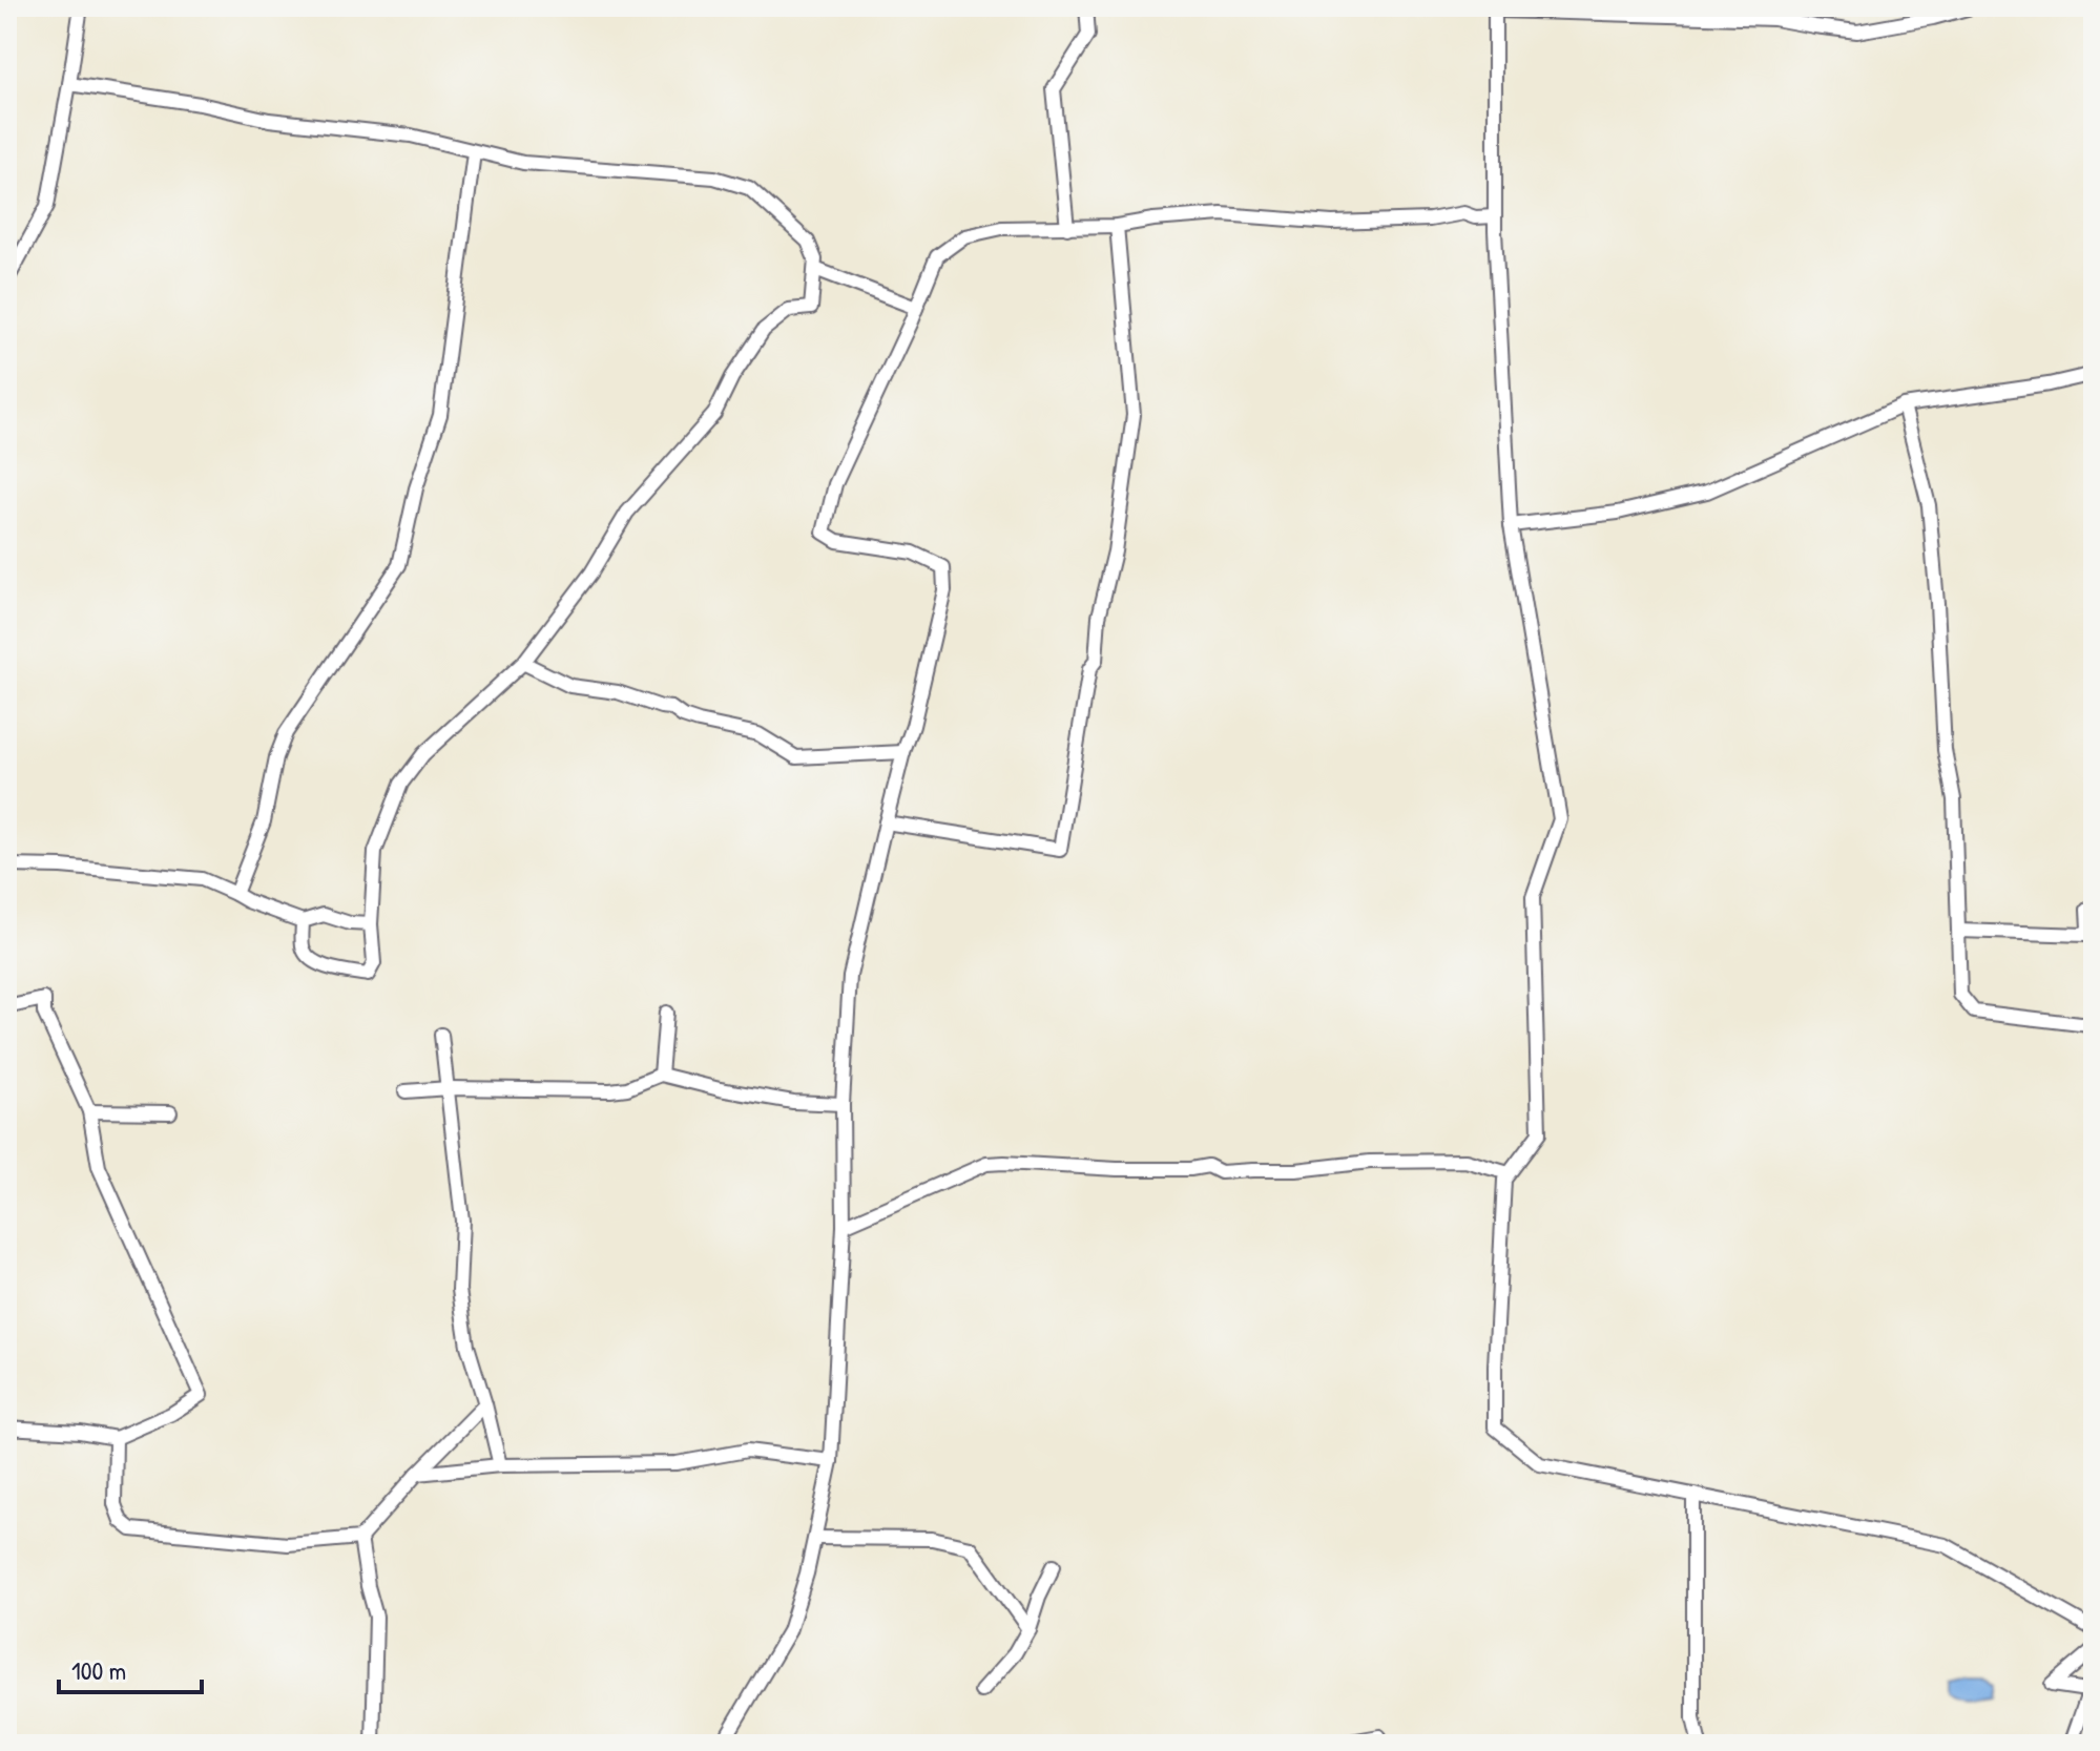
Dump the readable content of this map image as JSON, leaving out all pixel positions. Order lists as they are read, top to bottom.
{
  "scale_bar": "100 m"
}
